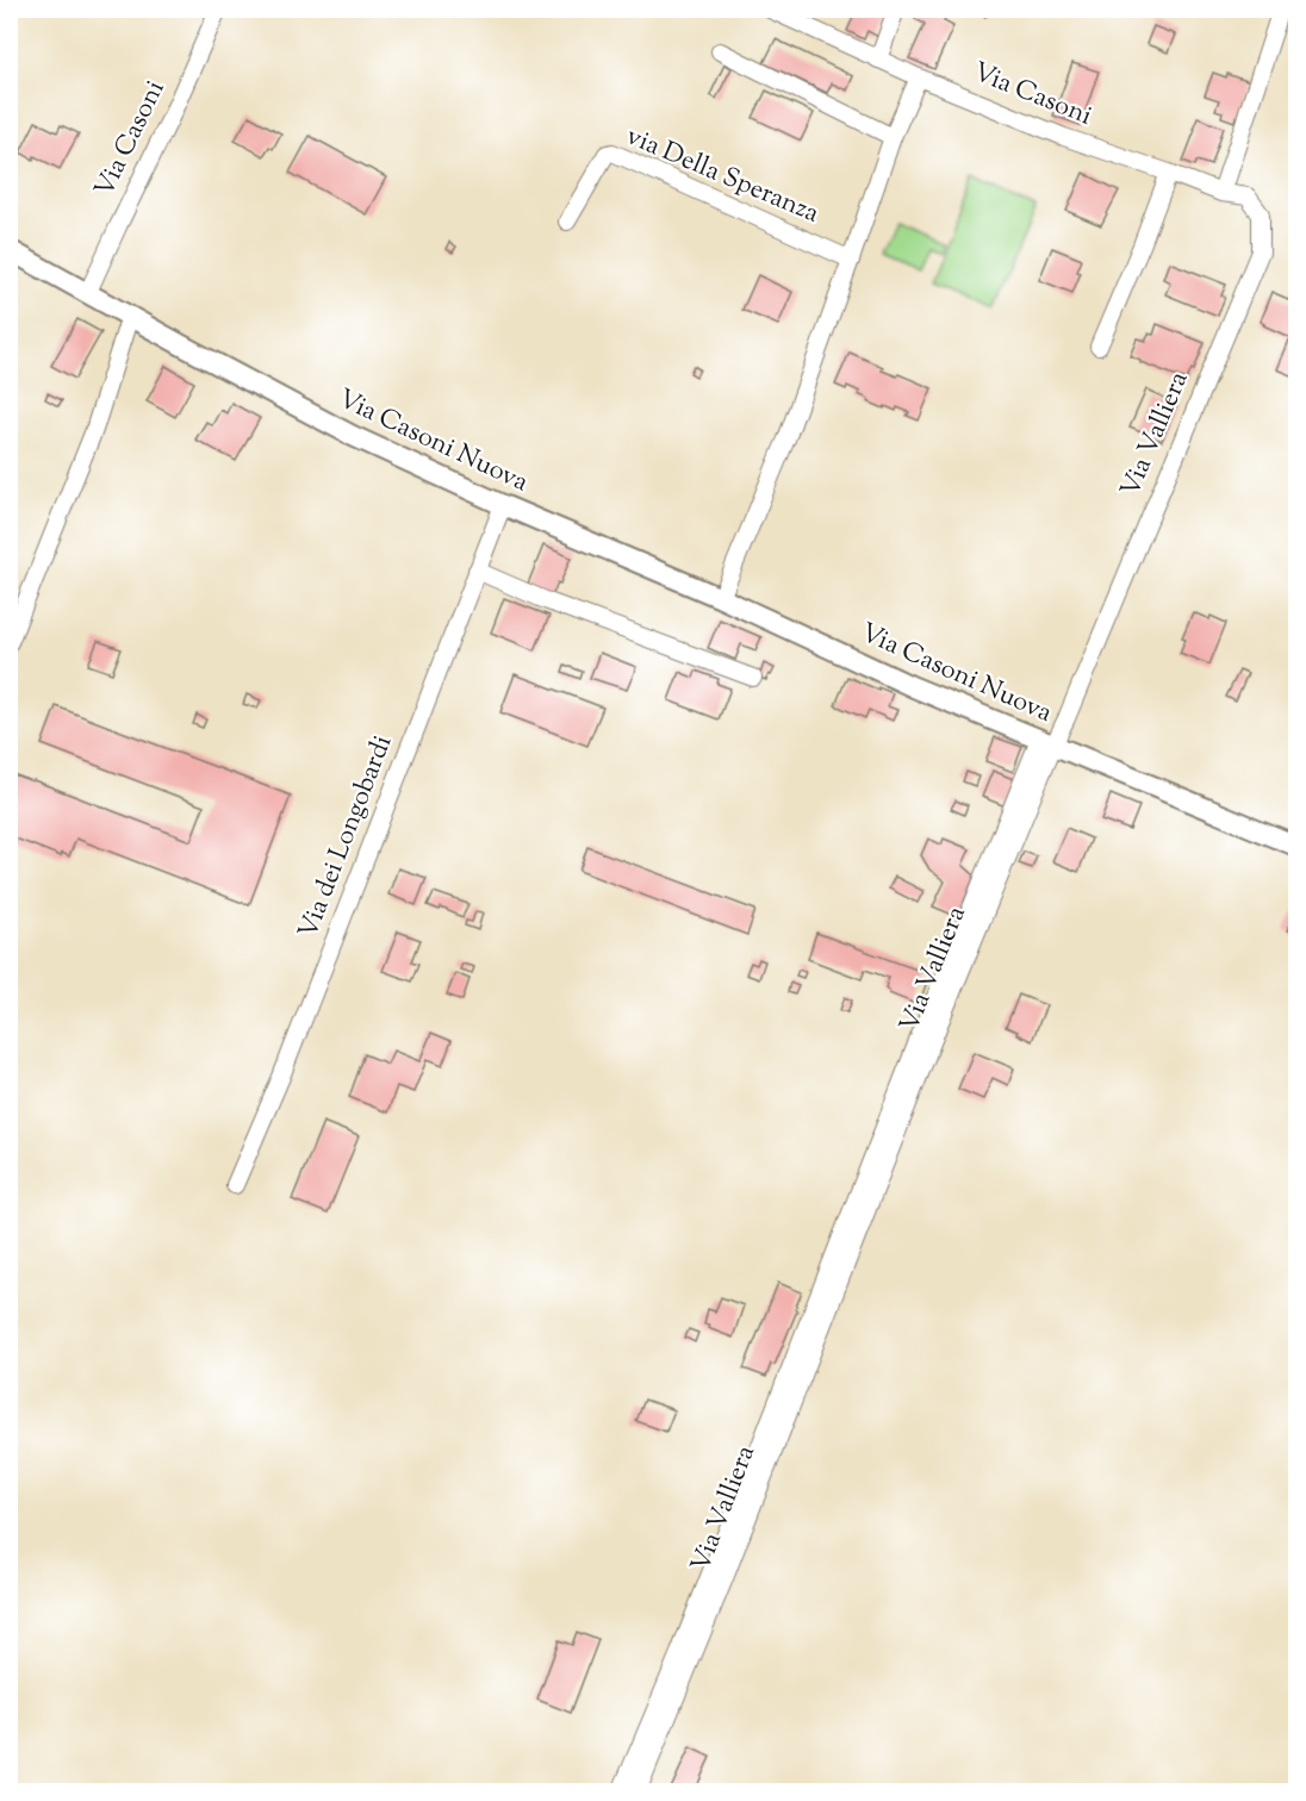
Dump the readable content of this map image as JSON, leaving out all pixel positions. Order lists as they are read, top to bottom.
{
  "streets": {
    "main road": ["Via Casoni Nuova"],
    "street": [
      "Via Casoni",
      "via Della Speranza",
      "Via Valliera",
      "Via dei Longobardi"
    ]
  },
  "crossings": [
    ["Via Casoni", "Via Valliera"],
    ["Via Casoni", "Via Casoni Nuova"],
    ["Via Valliera", "Via Casoni Nuova"],
    ["Via Casoni Nuova", "Via dei Longobardi"]
  ]
}
